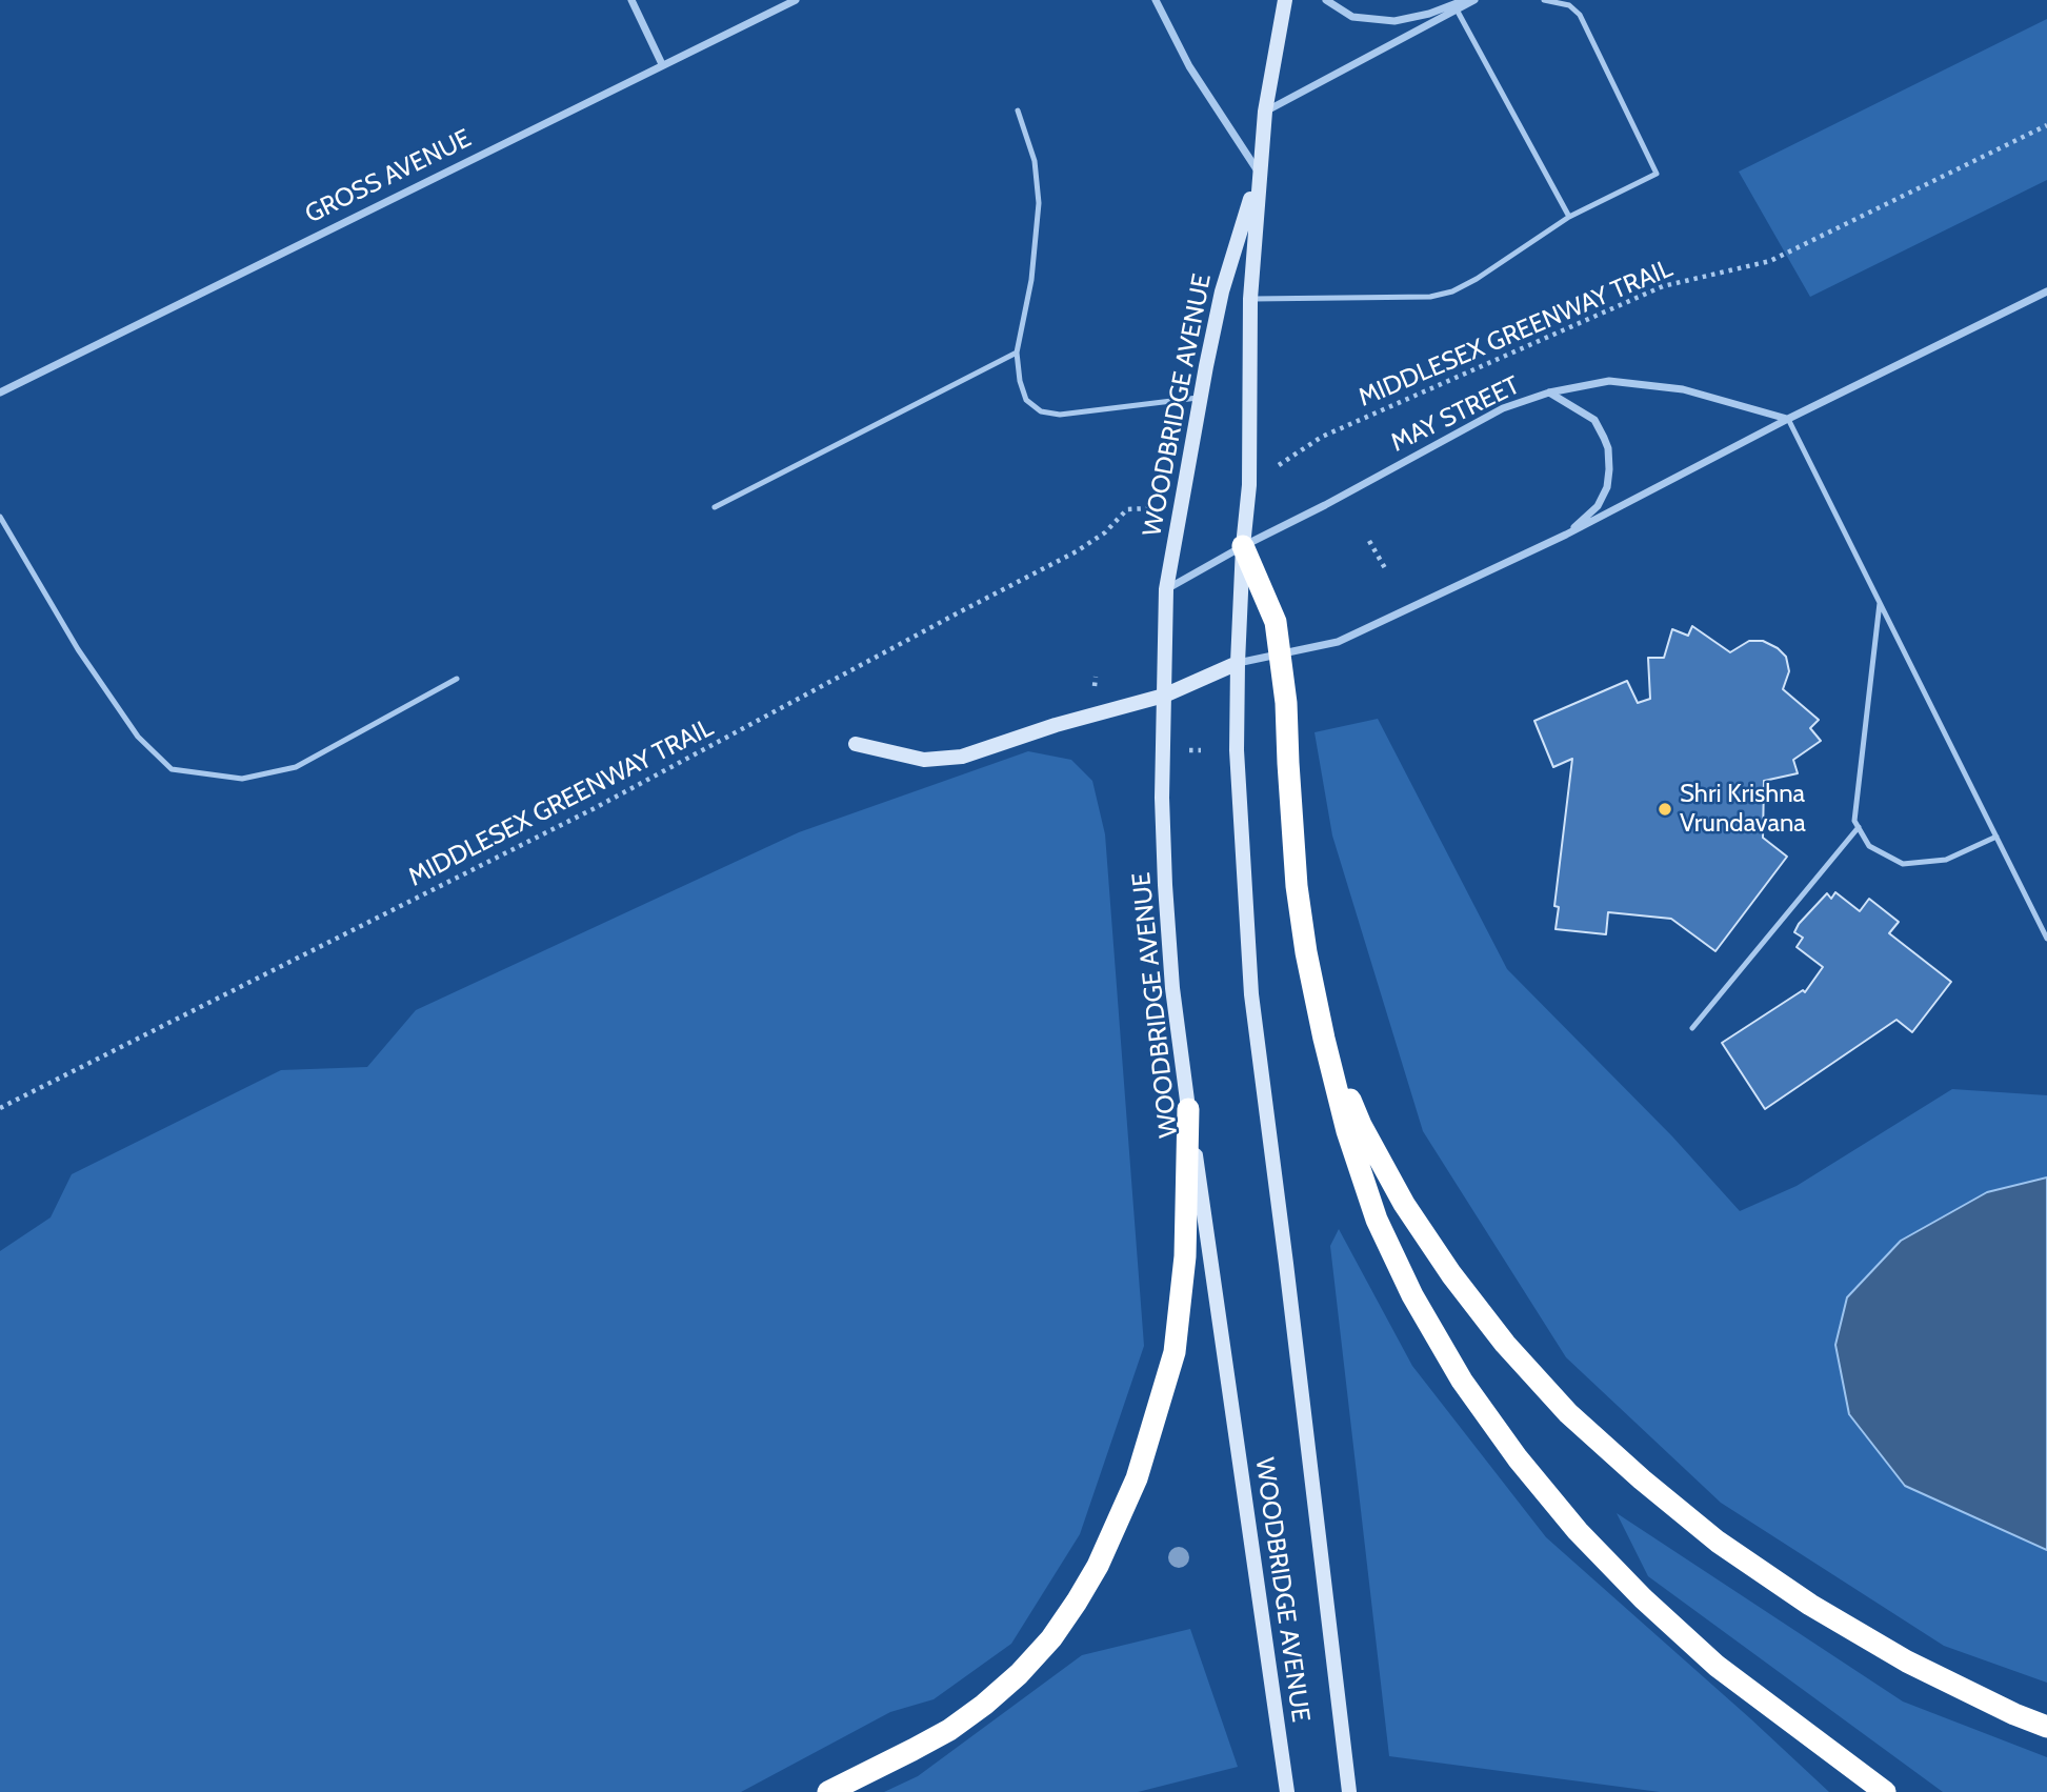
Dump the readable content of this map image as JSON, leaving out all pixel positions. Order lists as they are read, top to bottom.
{
  "streets": {
    "main road": ["WOODBRIDGE AVENUE"],
    "street": ["GROSS AVENUE", "MAY STREET"],
    "path": ["MIDDLESEX GREENWAY TRAIL"]
  },
  "crossings": [
    ["WOODBRIDGE AVENUE", "MAY STREET"]
  ],
  "places": ["Shri Krishna Vrundavana"]
}
